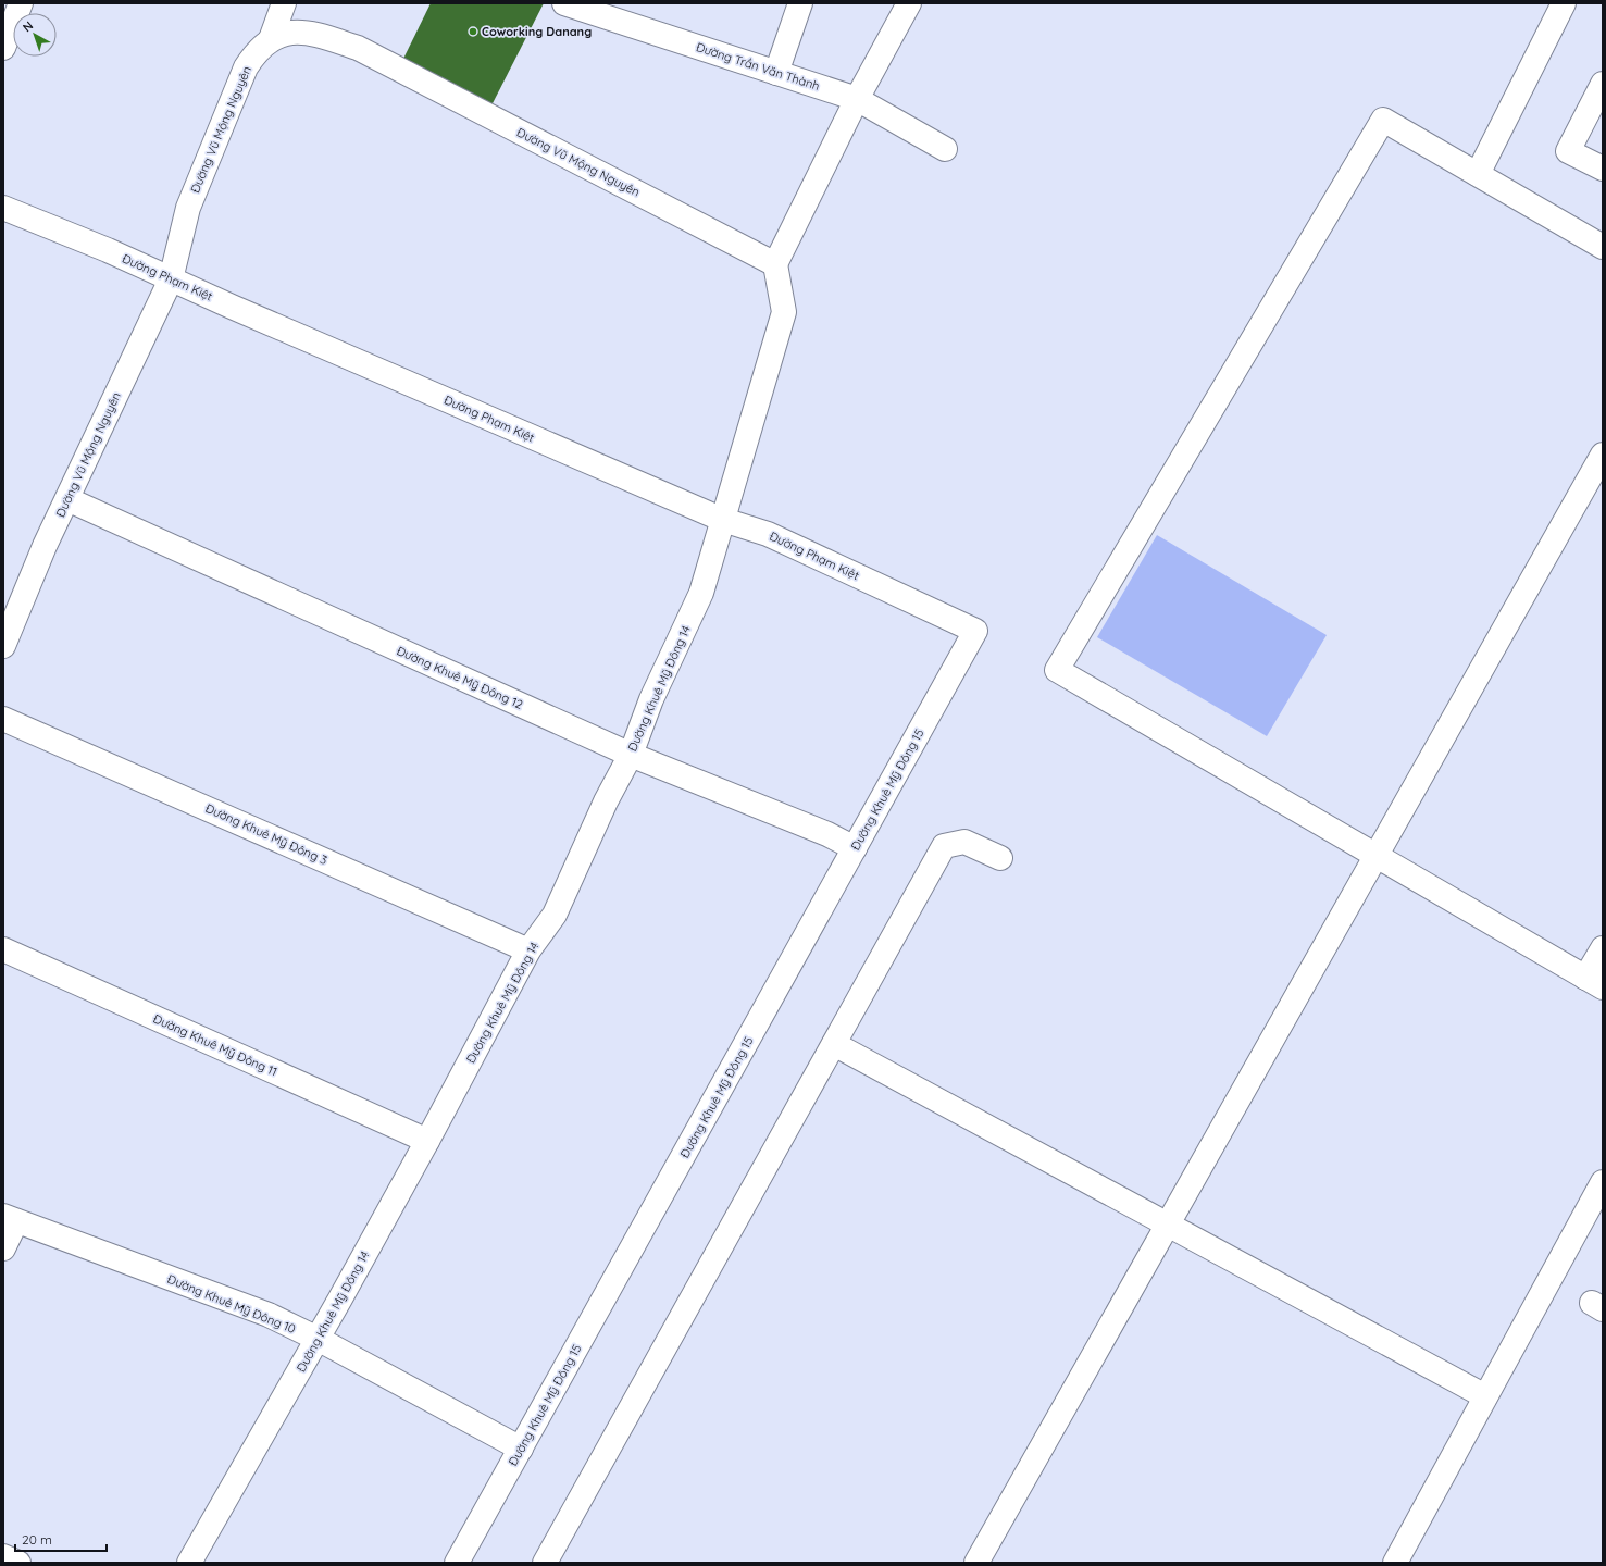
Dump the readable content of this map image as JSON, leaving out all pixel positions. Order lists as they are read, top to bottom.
{
  "streets": {
    "street": [
      "Đường Trần Văn Thành",
      "Đường Vũ Mộng Nguyên",
      "Đường Phạm Kiệt",
      "Đường Khuê Mỹ Đông 12",
      "Đường Khuê Mỹ Đông 14",
      "Đường Khuê Mỹ Đông 15",
      "Đường Khuê Mỹ Đông 3",
      "Đường Khuê Mỹ Đông 11",
      "Đường Khuê Mỹ Đông 10"
    ]
  },
  "crossings": [
    ["Đường Vũ Mộng Nguyên", "Đường Phạm Kiệt"],
    ["Đường Vũ Mộng Nguyên", "Đường Khuê Mỹ Đông 12"],
    ["Đường Vũ Mộng Nguyên", "Đường Khuê Mỹ Đông 14"],
    ["Đường Phạm Kiệt", "Đường Khuê Mỹ Đông 14"],
    ["Đường Phạm Kiệt", "Đường Khuê Mỹ Đông 15"],
    ["Đường Khuê Mỹ Đông 12", "Đường Khuê Mỹ Đông 14"],
    ["Đường Khuê Mỹ Đông 12", "Đường Khuê Mỹ Đông 15"],
    ["Đường Khuê Mỹ Đông 14", "Đường Khuê Mỹ Đông 3"],
    ["Đường Khuê Mỹ Đông 14", "Đường Khuê Mỹ Đông 11"],
    ["Đường Khuê Mỹ Đông 14", "Đường Khuê Mỹ Đông 10"],
    ["Đường Khuê Mỹ Đông 15", "Đường Khuê Mỹ Đông 10"]
  ],
  "places": ["Coworking Danang"],
  "scale_bar": "20 m",
  "north": "top left"
}
